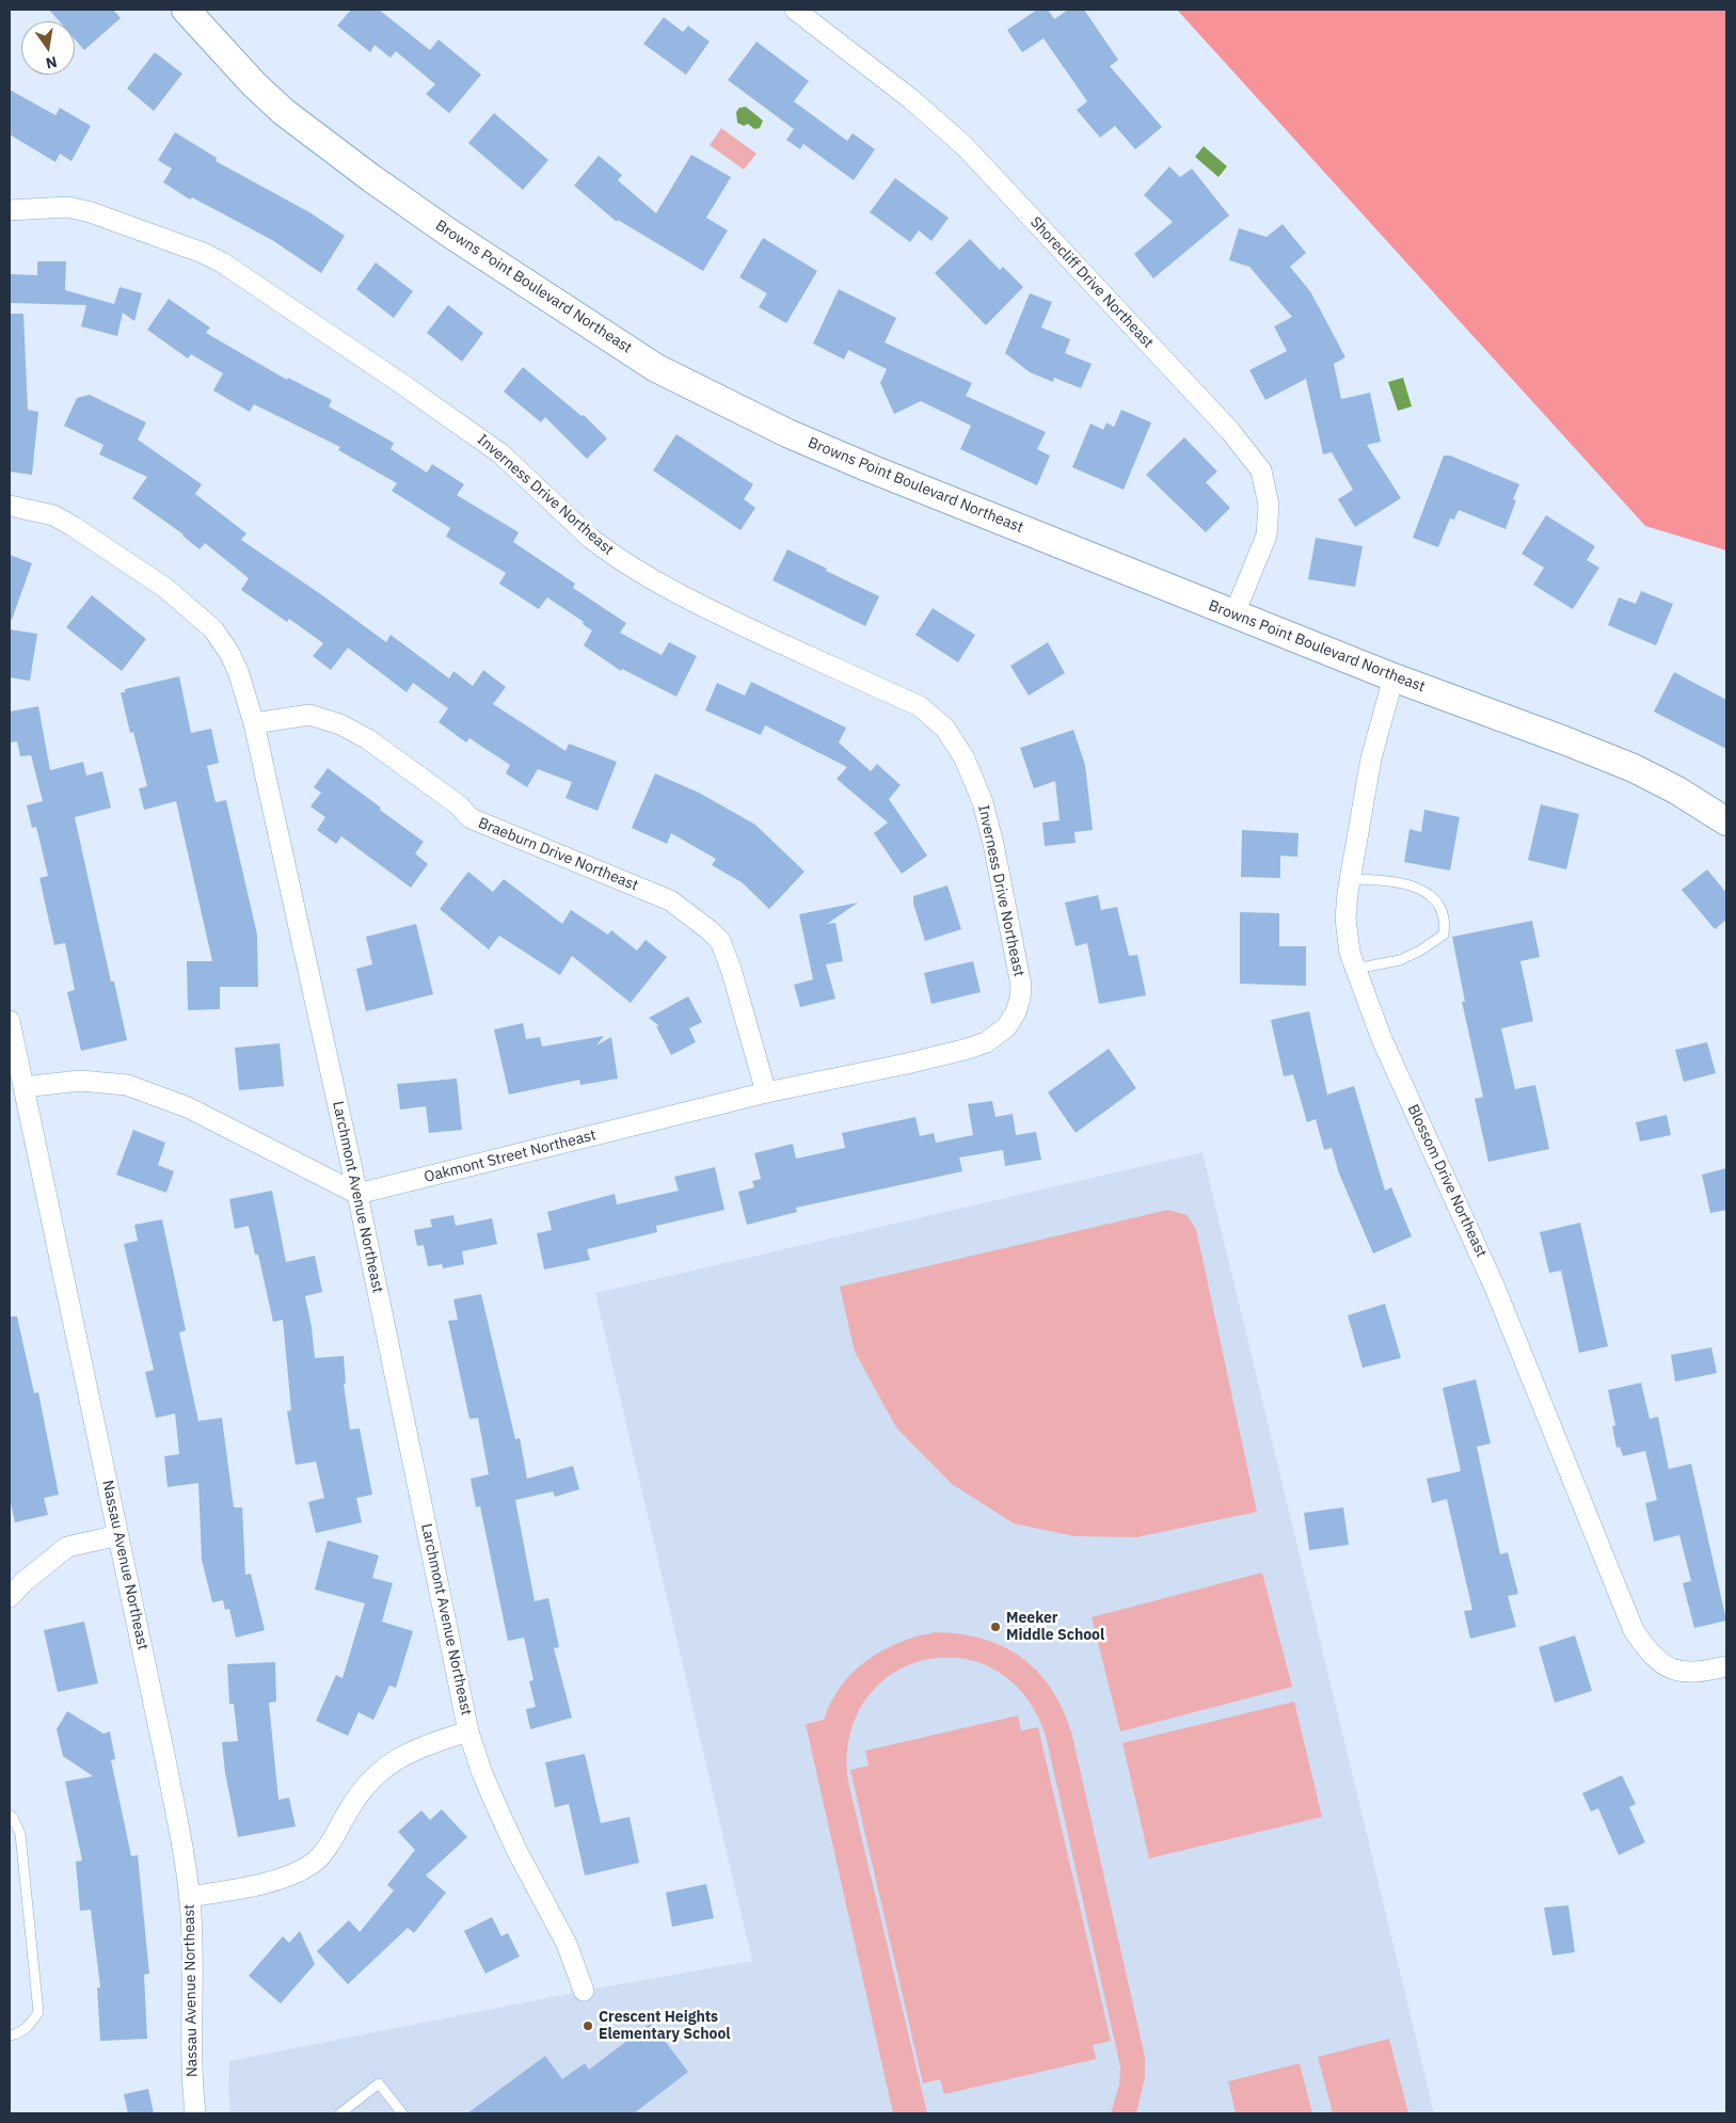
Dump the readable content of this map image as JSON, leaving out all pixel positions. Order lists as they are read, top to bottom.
{
  "streets": {
    "street": [
      "Shorecliff Drive Northeast",
      "Browns Point Boulevard Northeast",
      "Inverness Drive Northeast",
      "Braeburn Drive Northeast",
      "Oakmont Street Northeast",
      "Blossom Drive Northeast",
      "Larchmont Avenue Northeast",
      "Nassau Avenue Northeast"
    ]
  },
  "crossings": [
    ["Shorecliff Drive Northeast", "Browns Point Boulevard Northeast"],
    ["Browns Point Boulevard Northeast", "Blossom Drive Northeast"],
    ["Inverness Drive Northeast", "Oakmont Street Northeast"],
    ["Braeburn Drive Northeast", "Oakmont Street Northeast"],
    ["Braeburn Drive Northeast", "Larchmont Avenue Northeast"],
    ["Oakmont Street Northeast", "Larchmont Avenue Northeast"]
  ],
  "places": ["Meeker Middle School", "Crescent Heights Elementary School"],
  "north": "bottom"
}
